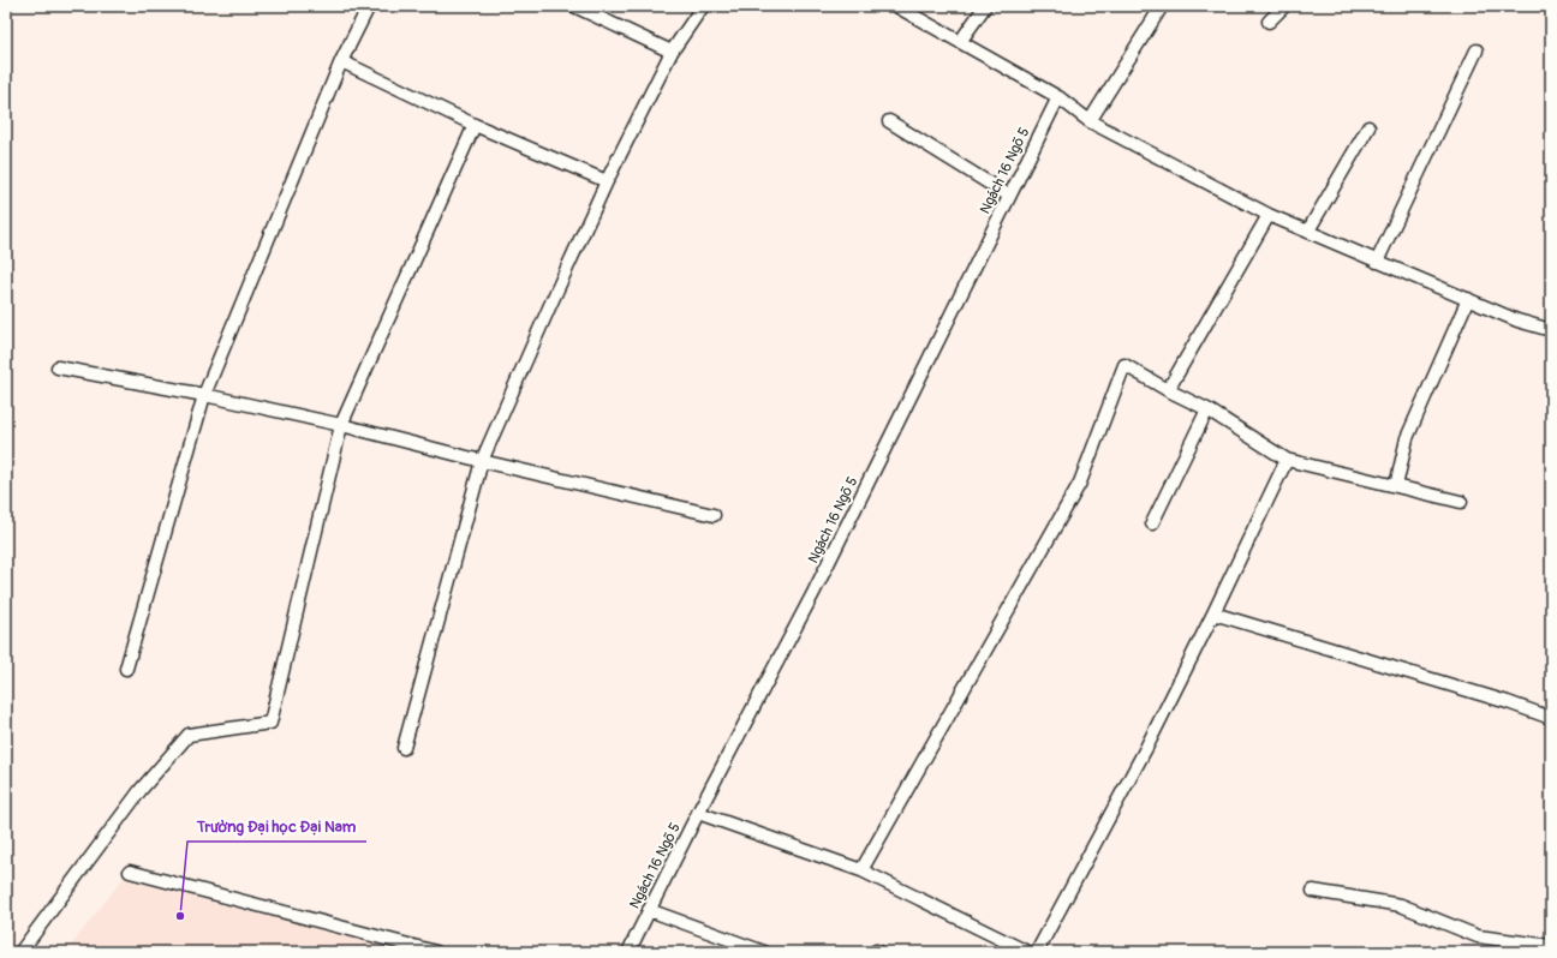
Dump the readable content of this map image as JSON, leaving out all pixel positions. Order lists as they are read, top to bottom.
{
  "streets": {
    "lane": ["Ngách 16 Ngõ 5"]
  },
  "places": ["Trường Đại học Đại Nam"]
}
